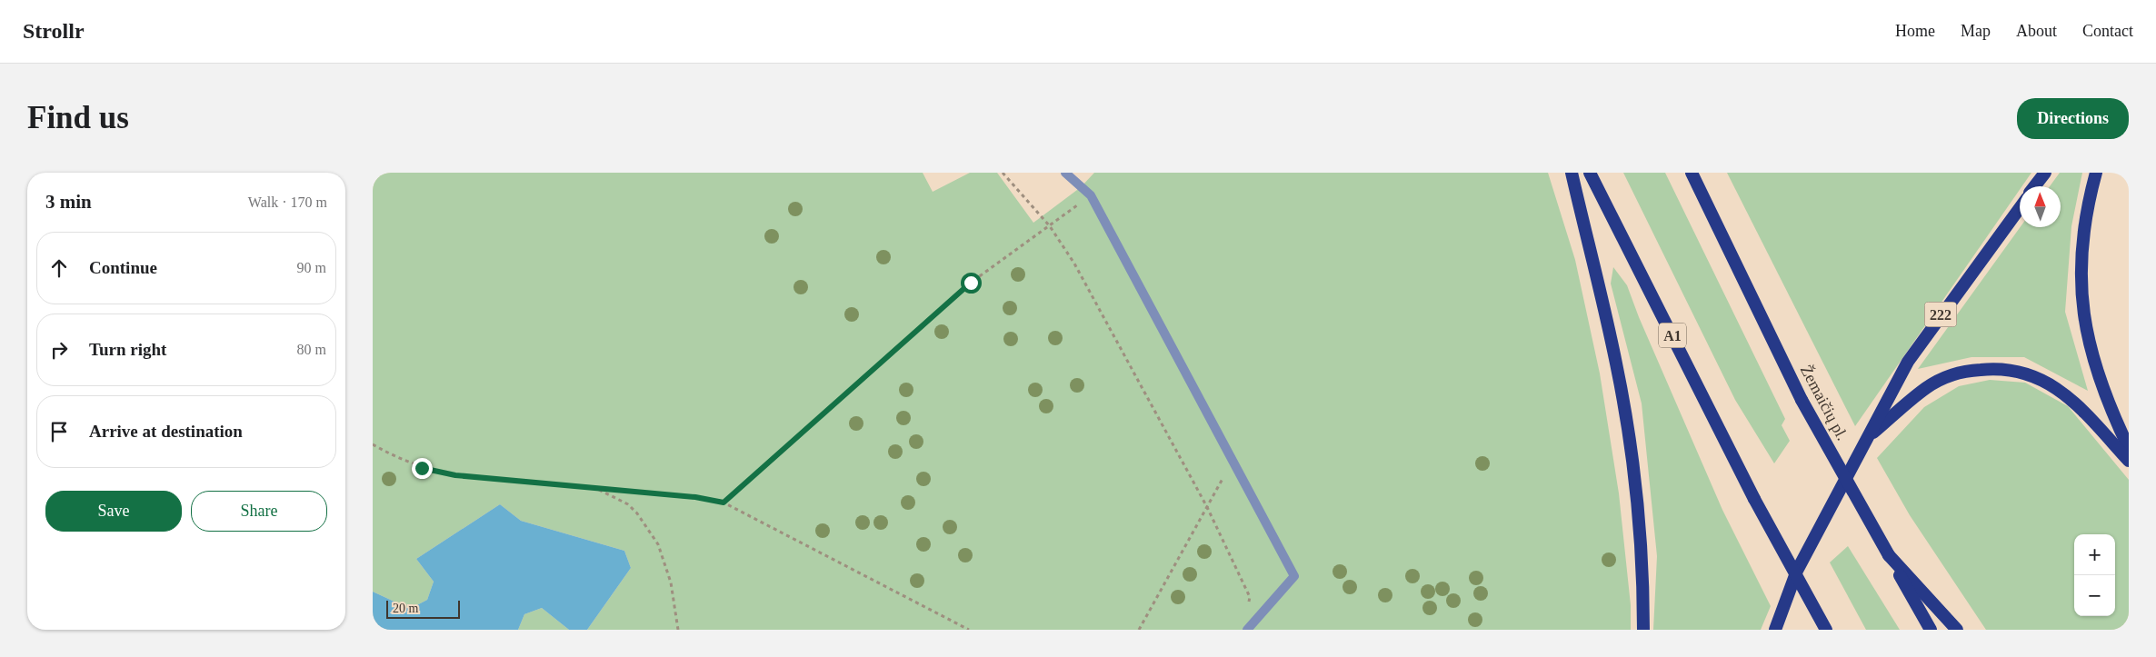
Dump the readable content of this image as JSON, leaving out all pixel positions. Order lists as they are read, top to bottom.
{
  "streets": {
    "highway": ["222", "A1", "Žemaičių pl."]
  },
  "scale_bar": "20 m",
  "north": "top",
  "page": {
    "header": "Strollr",
    "nav": [
      "Home",
      "Map",
      "About",
      "Contact"
    ],
    "buttons": [
      "Directions",
      ["Save", "Share"]
    ],
    "title": "Find us",
    "heading": ["3 min", "Walk · 170 m"],
    "list": [
      ["Continue", "90 m"],
      ["Turn right", "80 m"],
      "Arrive at destination"
    ],
    "map_buttons": ["+", "−"],
    "scale": "20 m"
  }
}
